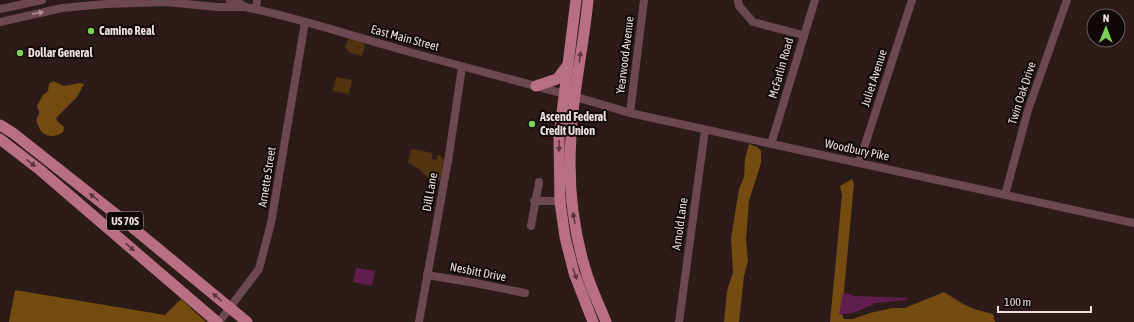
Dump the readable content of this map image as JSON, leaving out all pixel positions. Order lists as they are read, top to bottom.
{
  "streets": {
    "main road": ["US 70S"],
    "street": [
      "East Main Street",
      "Yearwood Avenue",
      "McFarlin Road",
      "Juliet Avenue",
      "Twin Oak Drive",
      "Woodbury Pike",
      "Arnette Street",
      "Dill Lane",
      "Arnold Lane",
      "Nesbitt Drive"
    ]
  },
  "crossings": [
    ["East Main Street", "Woodbury Pike"],
    ["East Main Street", "Arnette Street"],
    ["East Main Street", "Dill Lane"],
    ["Yearwood Avenue", "Woodbury Pike"],
    ["McFarlin Road", "Woodbury Pike"],
    ["Juliet Avenue", "Woodbury Pike"],
    ["Twin Oak Drive", "Woodbury Pike"],
    ["Woodbury Pike", "Arnold Lane"],
    ["Arnette Street", "US 70S"],
    ["Dill Lane", "Nesbitt Drive"]
  ],
  "places": ["Camino Real", "Dollar General", "Ascend Federal Credit Union"],
  "scale_bar": "100 m",
  "north": "top"
}
